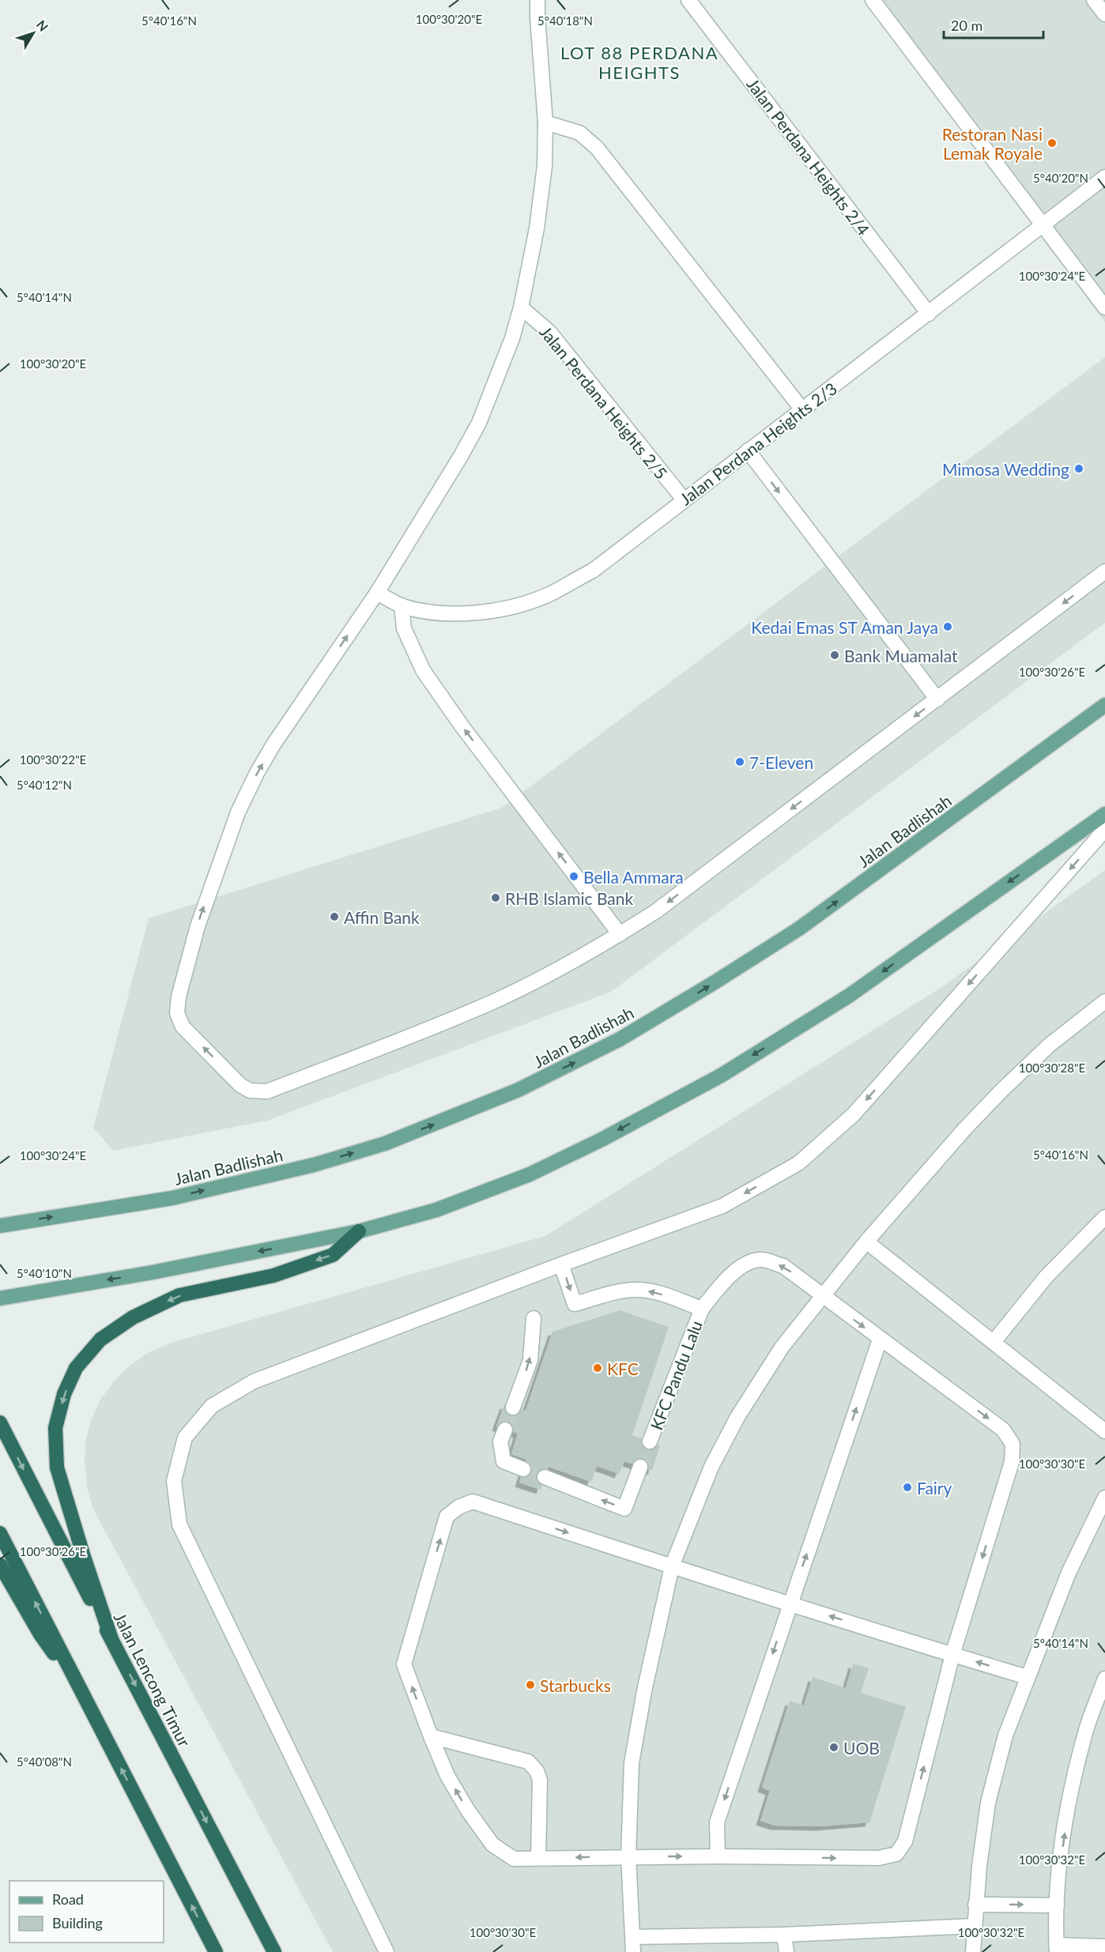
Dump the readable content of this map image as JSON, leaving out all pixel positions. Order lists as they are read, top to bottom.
{
  "streets": {
    "highway": ["Jalan Lencong Timur"],
    "main road": ["Jalan Badlishah"],
    "street": [
      "Jalan Perdana Heights 2/4",
      "Jalan Perdana Heights 2/5",
      "Jalan Perdana Heights 2/3",
      "KFC Pandu Lalu"
    ]
  },
  "crossings": [
    ["Jalan Perdana Heights 2/4", "Jalan Perdana Heights 2/3"],
    ["Jalan Perdana Heights 2/5", "Jalan Perdana Heights 2/3"]
  ],
  "districts": ["LOT 88 PERDANA HEIGHTS"],
  "places": [
    "Restoran Nasi Lemak Royale",
    "Mimosa Wedding",
    "Kedai Emas ST Aman Jaya",
    "Bank Muamalat",
    "7-Eleven",
    "Bella Ammara",
    "RHB Islamic Bank",
    "Affin Bank",
    "KFC",
    "Fairy",
    "Starbucks",
    "UOB"
  ],
  "legend": ["Road", "Building"],
  "scale_bar": "20 m",
  "north": "top right",
  "coordinates": [
    "100°30'20\"E",
    "5°40'16\"N",
    "5°40'18\"N",
    "5°40'20\"N",
    "100°30'24\"E",
    "5°40'14\"N",
    "100°30'26\"E",
    "100°30'22\"E",
    "5°40'12\"N",
    "100°30'28\"E",
    "5°40'10\"N",
    "100°30'30\"E",
    "5°40'08\"N",
    "100°30'32\"E"
  ]
}
